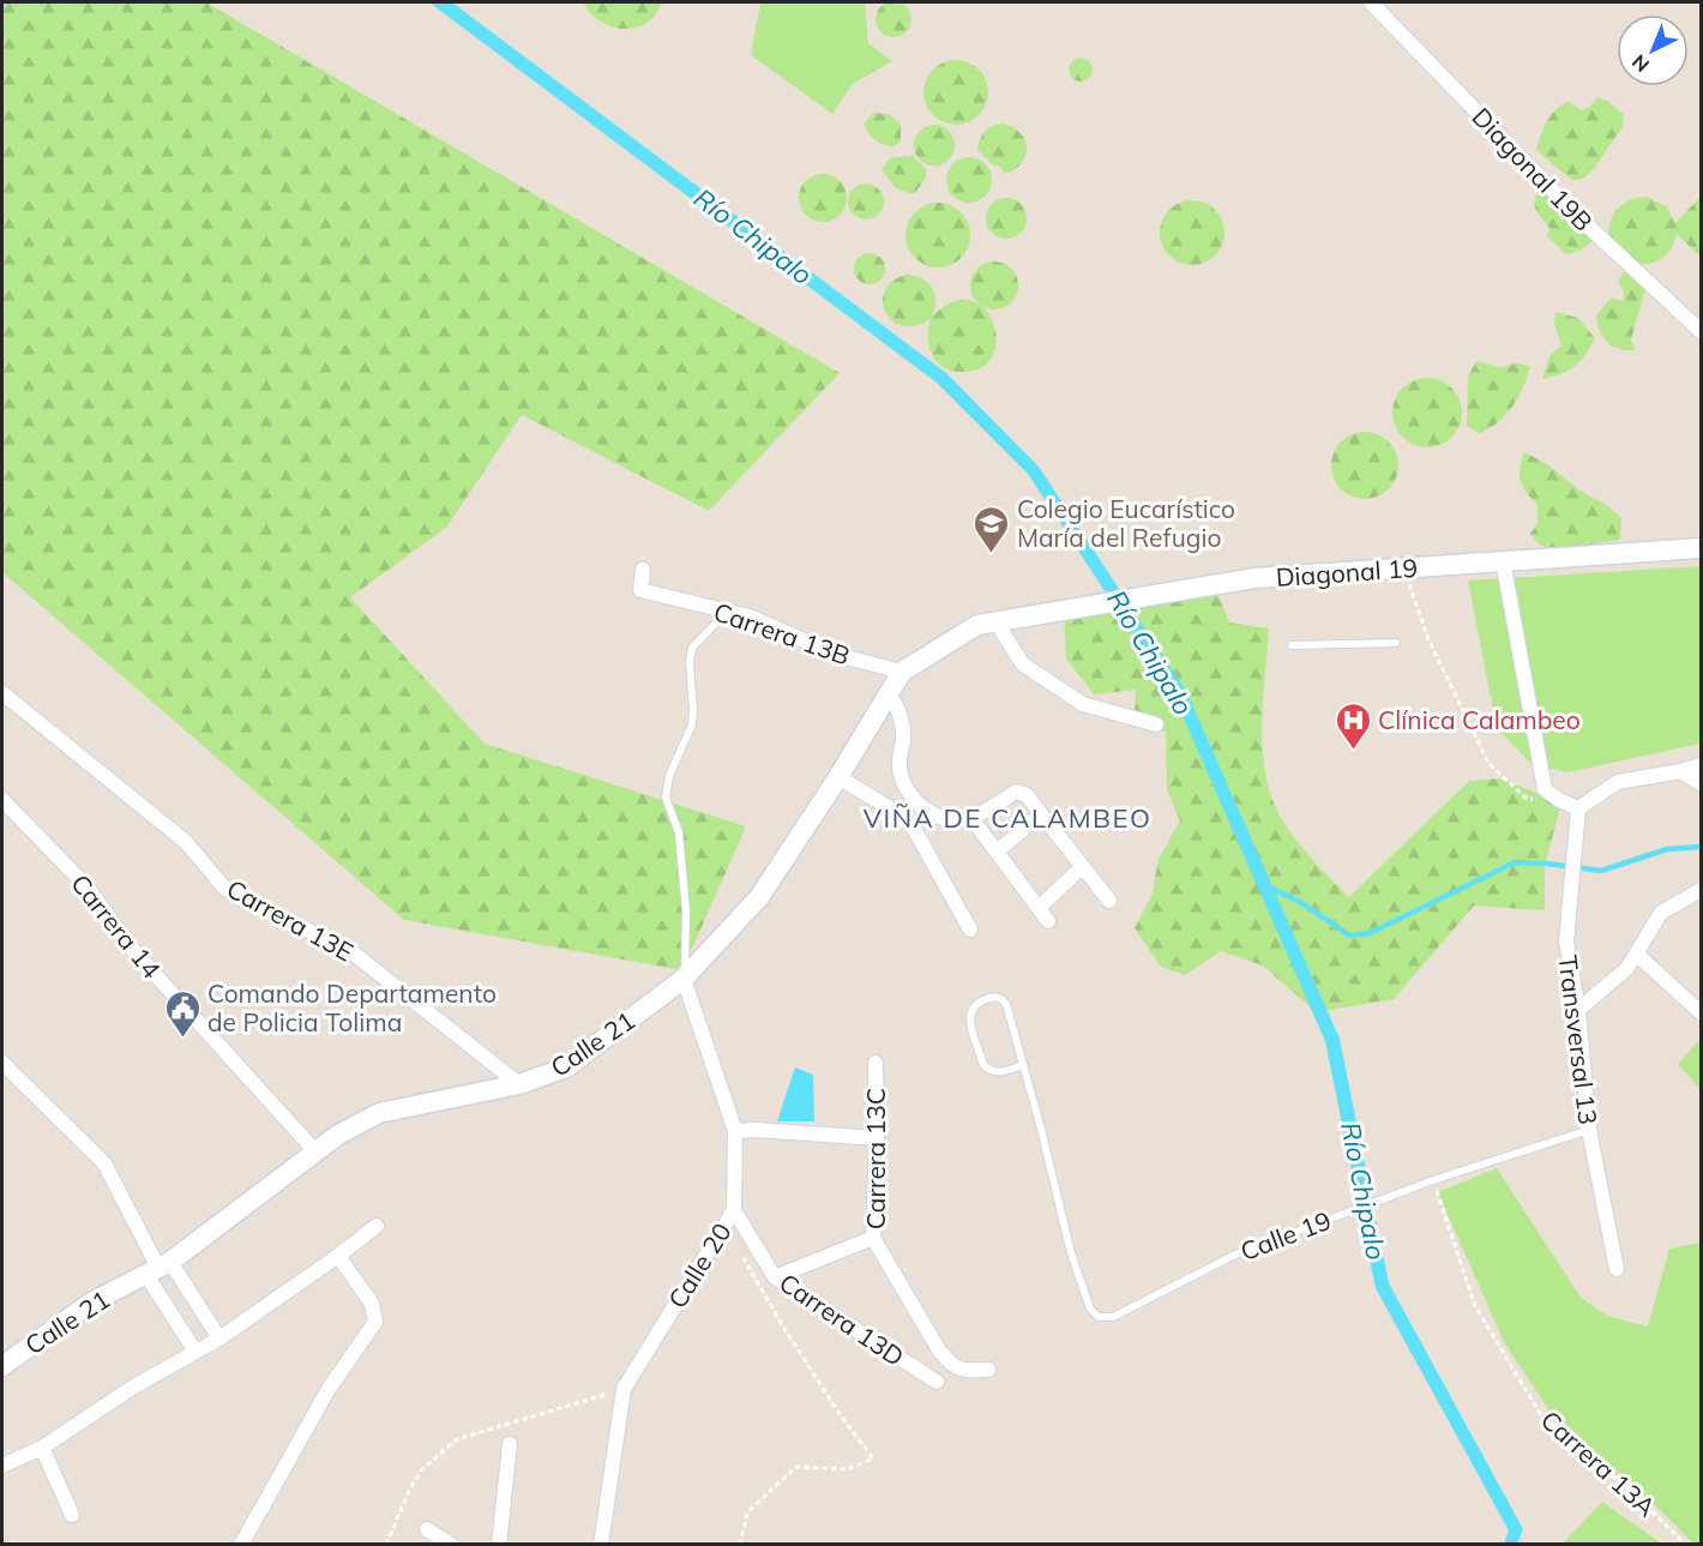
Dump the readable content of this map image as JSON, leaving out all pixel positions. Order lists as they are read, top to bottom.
{
  "streets": {
    "street": [
      "Diagonal 19B",
      "Diagonal 19",
      "Carrera 13B",
      "Carrera 13E",
      "Carrera 14",
      "Transversal 13",
      "Calle 21",
      "Carrera 13C",
      "Calle 20",
      "Carrera 13D"
    ],
    "lane": ["Calle 19"],
    "path": ["Carrera 13A"]
  },
  "crossings": [
    ["Diagonal 19", "Calle 21"],
    ["Carrera 13B", "Calle 21"],
    ["Carrera 13E", "Calle 21"],
    ["Carrera 14", "Calle 21"],
    ["Transversal 13", "Calle 19"],
    ["Calle 19", "Carrera 13A"],
    ["Calle 20", "Carrera 13D"]
  ],
  "districts": ["VIÑA DE CALAMBEO"],
  "water": ["Río Chipalo"],
  "places": {
    "school or university": ["Colegio Eucarístico María del Refugio"],
    "hospital": ["Clínica Calambeo"],
    "public building": ["Comando Departamento de Policia Tolima"]
  },
  "north": "bottom left"
}
